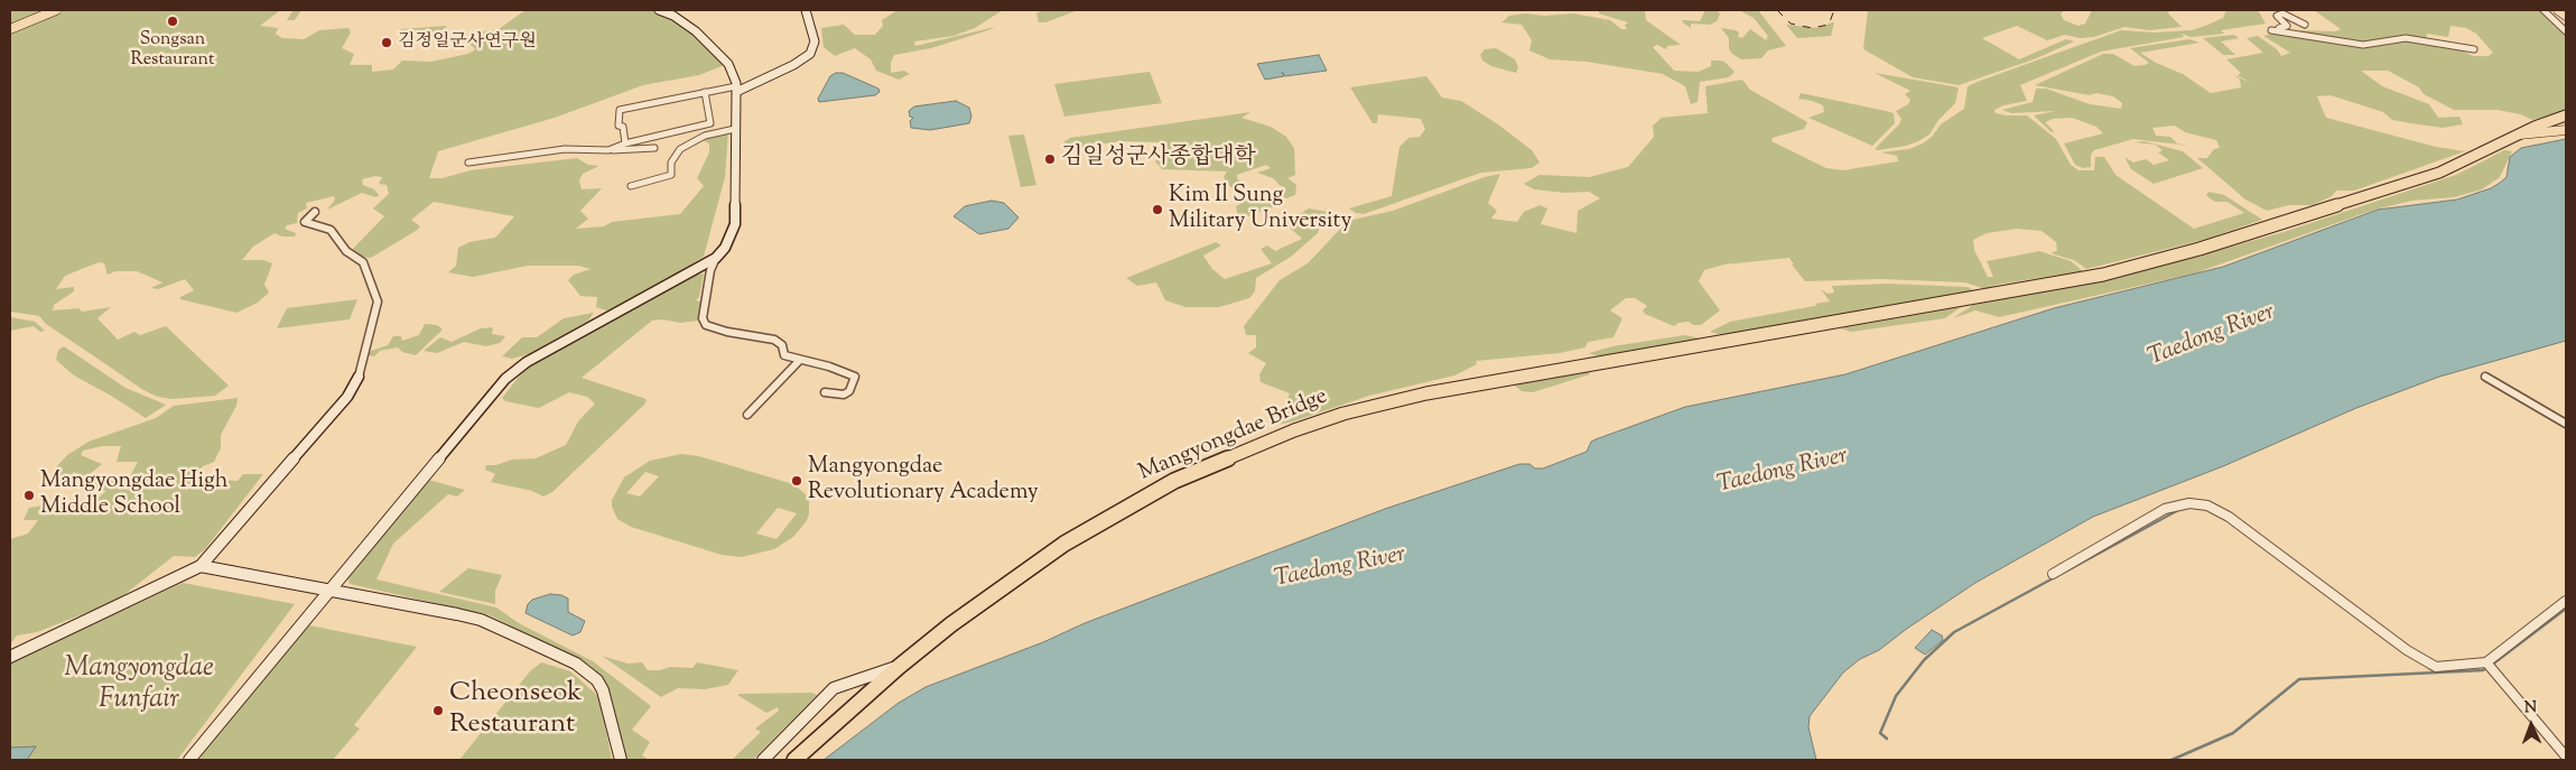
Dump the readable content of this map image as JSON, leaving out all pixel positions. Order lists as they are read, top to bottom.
{
  "streets": {
    "highway": ["Mangyongdae Bridge"]
  },
  "water": ["Taedong River"],
  "parks": ["Mangyongdae Funfair"],
  "places": [
    "Songsan Restaurant",
    "김정일군사연구원",
    "김일성군사종합대학",
    "Kim Il Sung Military University",
    "Mangyongdae Revolutionary Academy",
    "Mangyongdae High Middle School",
    "Cheonseok Restaurant"
  ],
  "north": "top"
}
